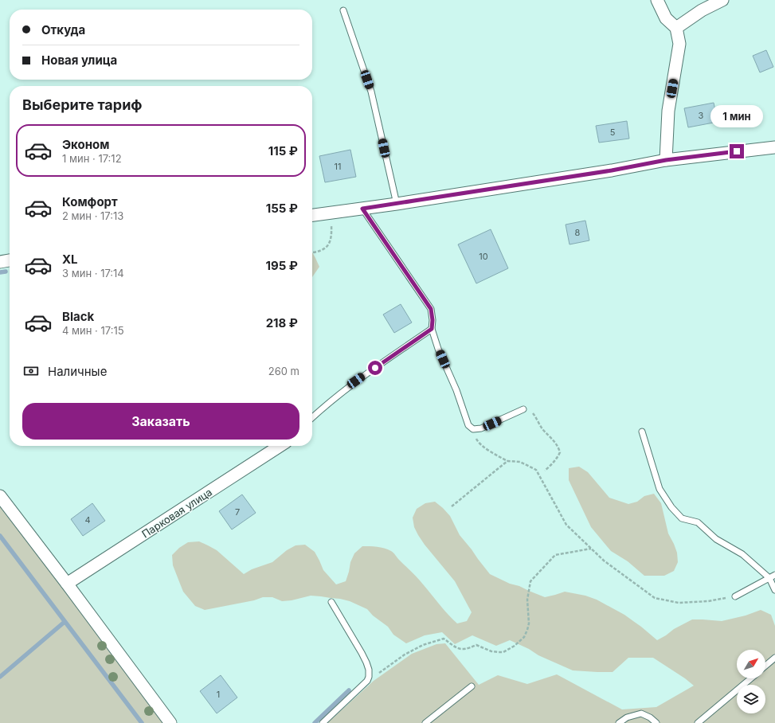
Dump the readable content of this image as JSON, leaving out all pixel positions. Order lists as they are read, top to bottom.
{
  "streets": {
    "street": ["Парковая улица"]
  },
  "house_numbers": [
    "3",
    "5",
    "11",
    "8",
    "10",
    "7",
    "4",
    "1"
  ],
  "north": "top right",
  "page": {
    "banner": ["Откуда", "Новая улица"],
    "heading": "Выберите тариф",
    "bubble": "1 мин",
    "list": [
      {
        "name": "Эконом",
        "note": "1 мин · 17:12",
        "value": "115 ₽"
      },
      {
        "name": "Комфорт",
        "note": "2 мин · 17:13",
        "value": "155 ₽"
      },
      {
        "name": "XL",
        "note": "3 мин · 17:14",
        "value": "195 ₽"
      },
      {
        "name": "Black",
        "note": "4 мин · 17:15",
        "value": "218 ₽"
      }
    ],
    "pay": ["Наличные", "260 m"],
    "buttons": "Заказать"
  }
}
